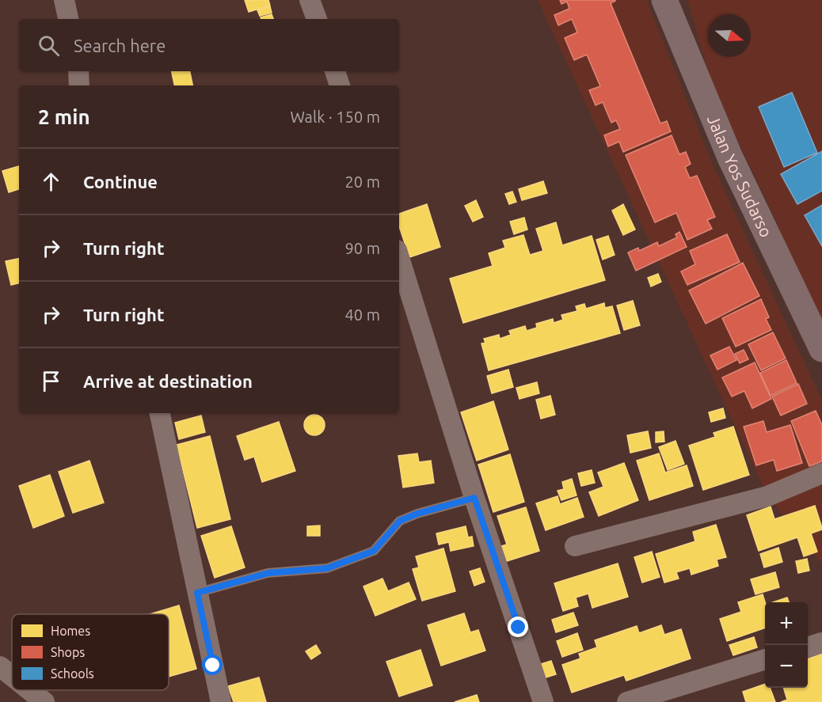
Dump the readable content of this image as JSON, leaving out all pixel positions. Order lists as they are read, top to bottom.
{
  "streets": {
    "main road": ["Jalan Yos Sudarso"]
  },
  "legend": ["Homes", "Shops", "Schools"],
  "north": "right",
  "page": {
    "search": "Search here",
    "heading": ["2 min", "Walk · 150 m"],
    "list": [
      ["Continue", "20 m"],
      ["Turn right", "90 m"],
      ["Turn right", "40 m"],
      "Arrive at destination"
    ],
    "map_buttons": ["+", "−"]
  }
}
